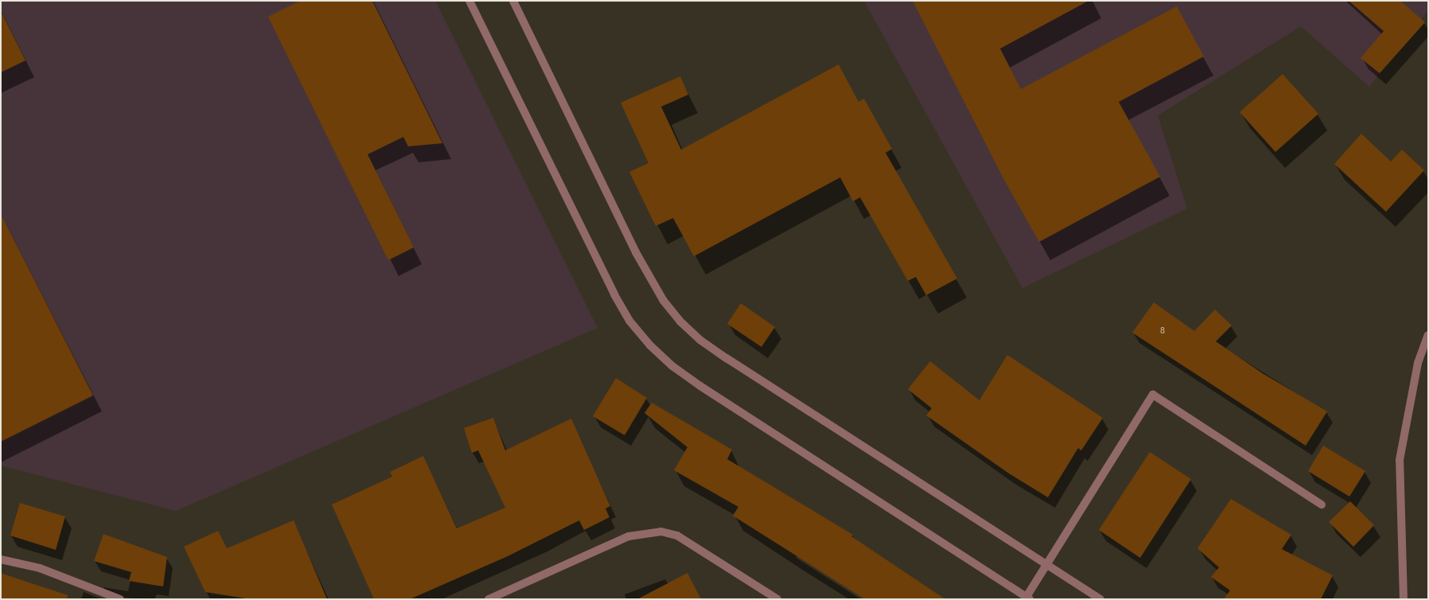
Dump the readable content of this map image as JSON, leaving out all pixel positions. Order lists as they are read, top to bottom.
{
  "house_numbers": ["8"]
}
